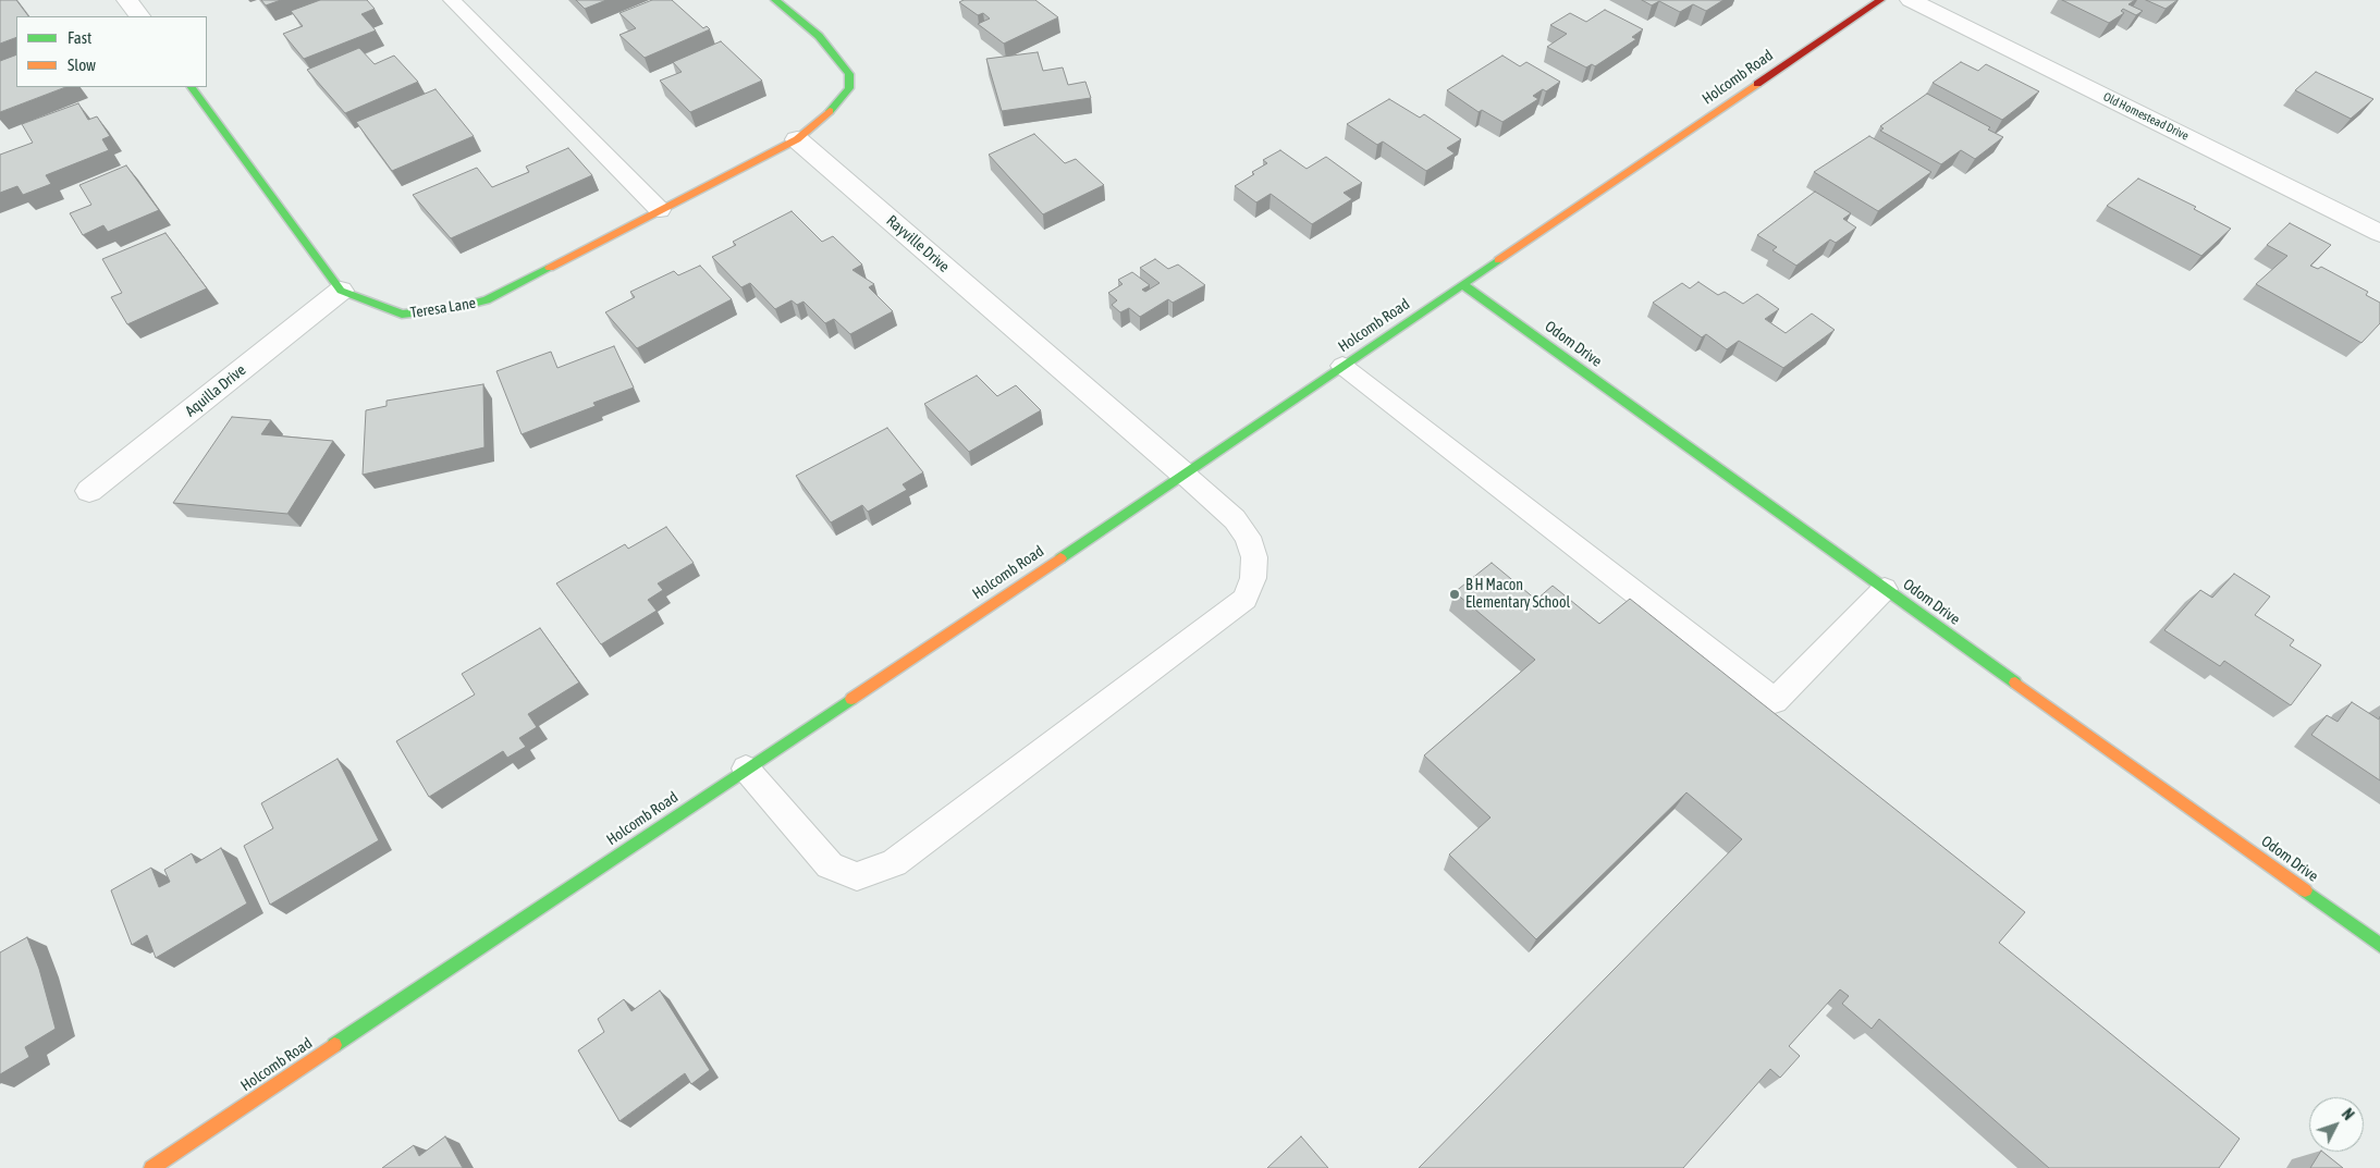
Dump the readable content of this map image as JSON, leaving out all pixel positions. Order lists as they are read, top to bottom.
{
  "streets": {
    "street": [
      "Holcomb Road",
      "Old Homestead Drive",
      "Rayville Drive",
      "Teresa Lane",
      "Odom Drive",
      "Aquilla Drive"
    ]
  },
  "crossings": [
    ["Holcomb Road", "Rayville Drive"],
    ["Holcomb Road", "Odom Drive"],
    ["Rayville Drive", "Teresa Lane"],
    ["Teresa Lane", "Aquilla Drive"]
  ],
  "places": ["B H Macon Elementary School"],
  "legend": ["Fast", "Slow"],
  "north": "top right"
}
